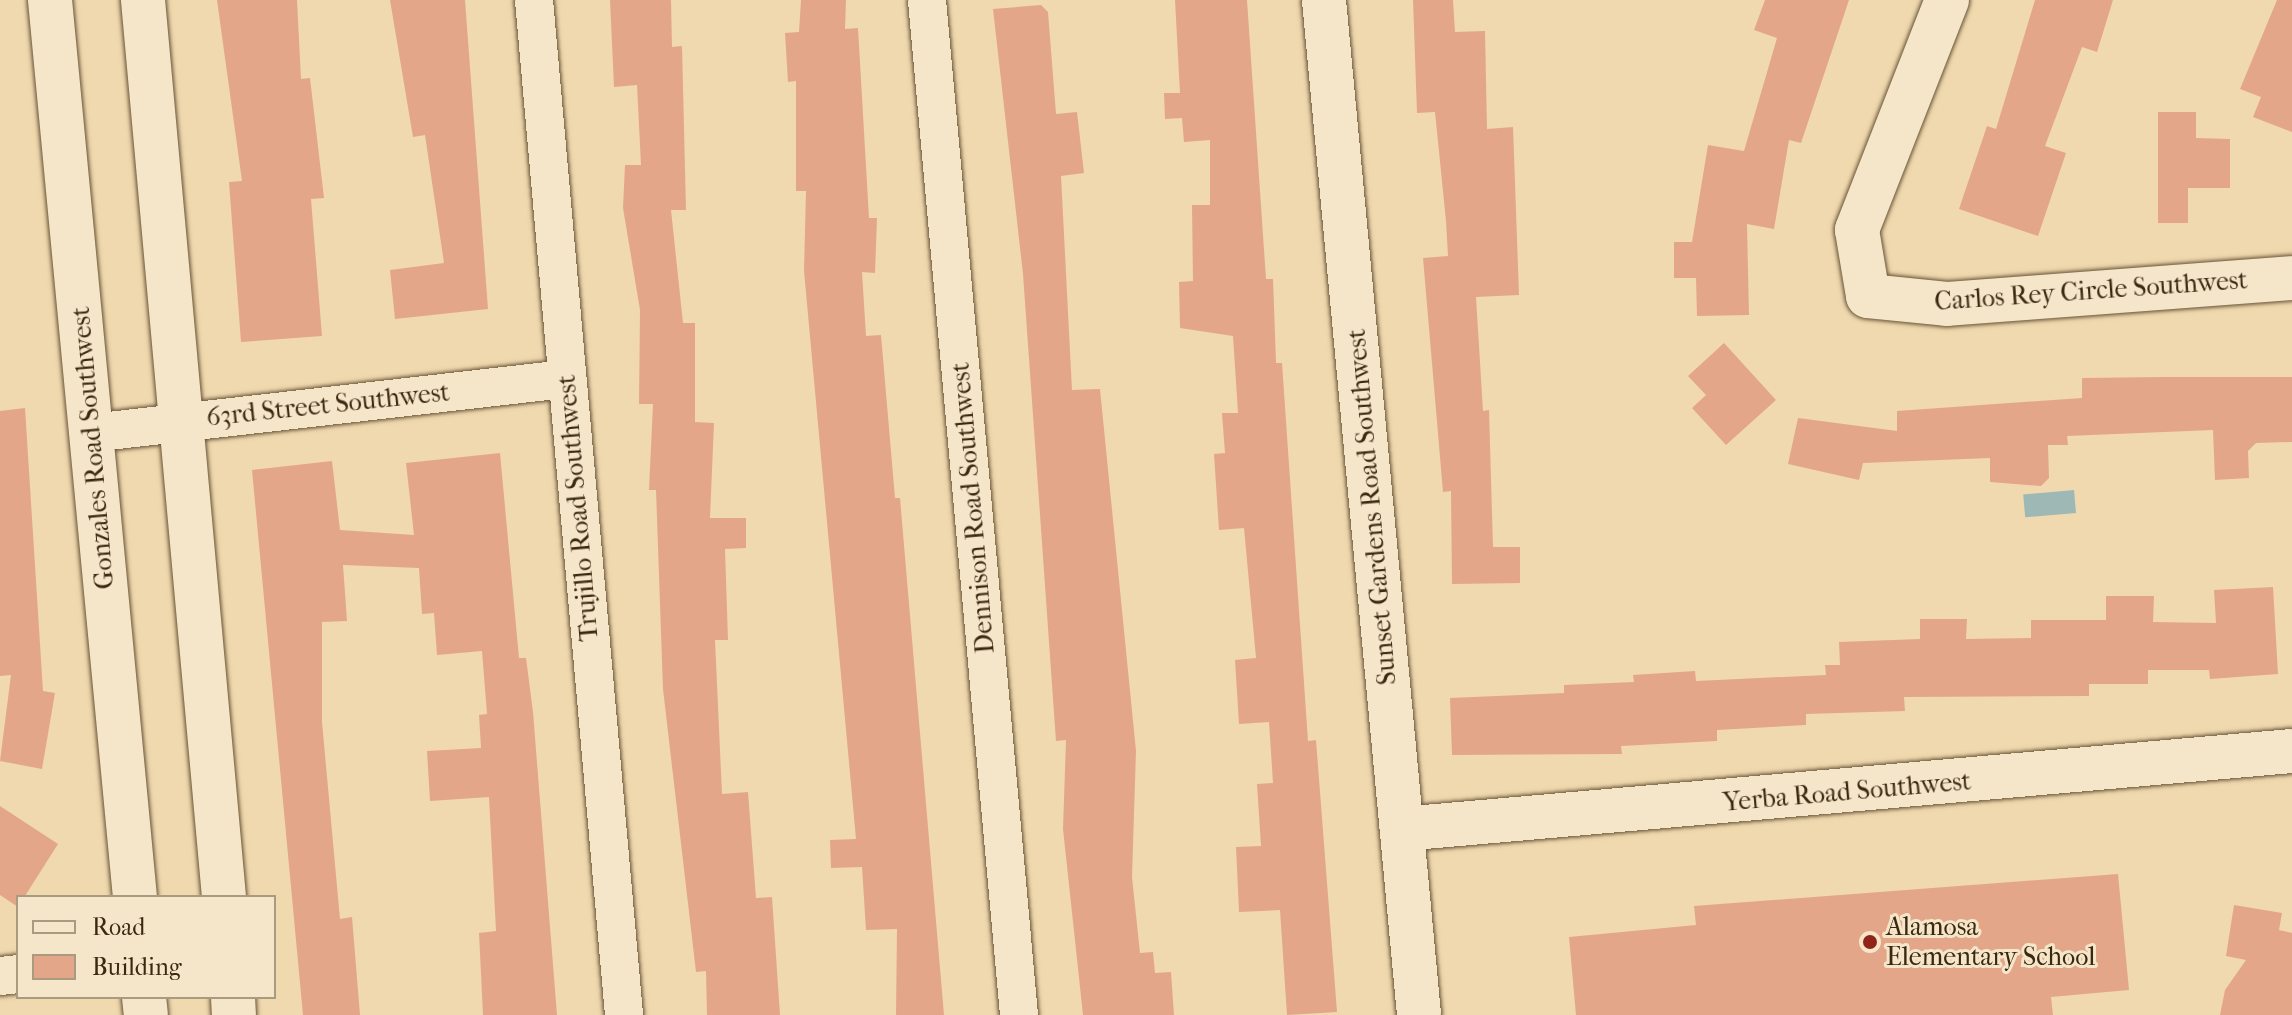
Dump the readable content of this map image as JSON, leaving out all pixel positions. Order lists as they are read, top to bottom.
{
  "streets": {
    "street": [
      "Carlos Rey Circle Southwest",
      "63rd Street Southwest",
      "Gonzales Road Southwest",
      "Sunset Gardens Road Southwest",
      "Trujillo Road Southwest",
      "Dennison Road Southwest",
      "Yerba Road Southwest"
    ]
  },
  "crossings": [
    ["63rd Street Southwest", "Gonzales Road Southwest"],
    ["63rd Street Southwest", "Trujillo Road Southwest"],
    ["Sunset Gardens Road Southwest", "Yerba Road Southwest"]
  ],
  "places": ["Alamosa Elementary School"],
  "legend": ["Road", "Building"]
}
